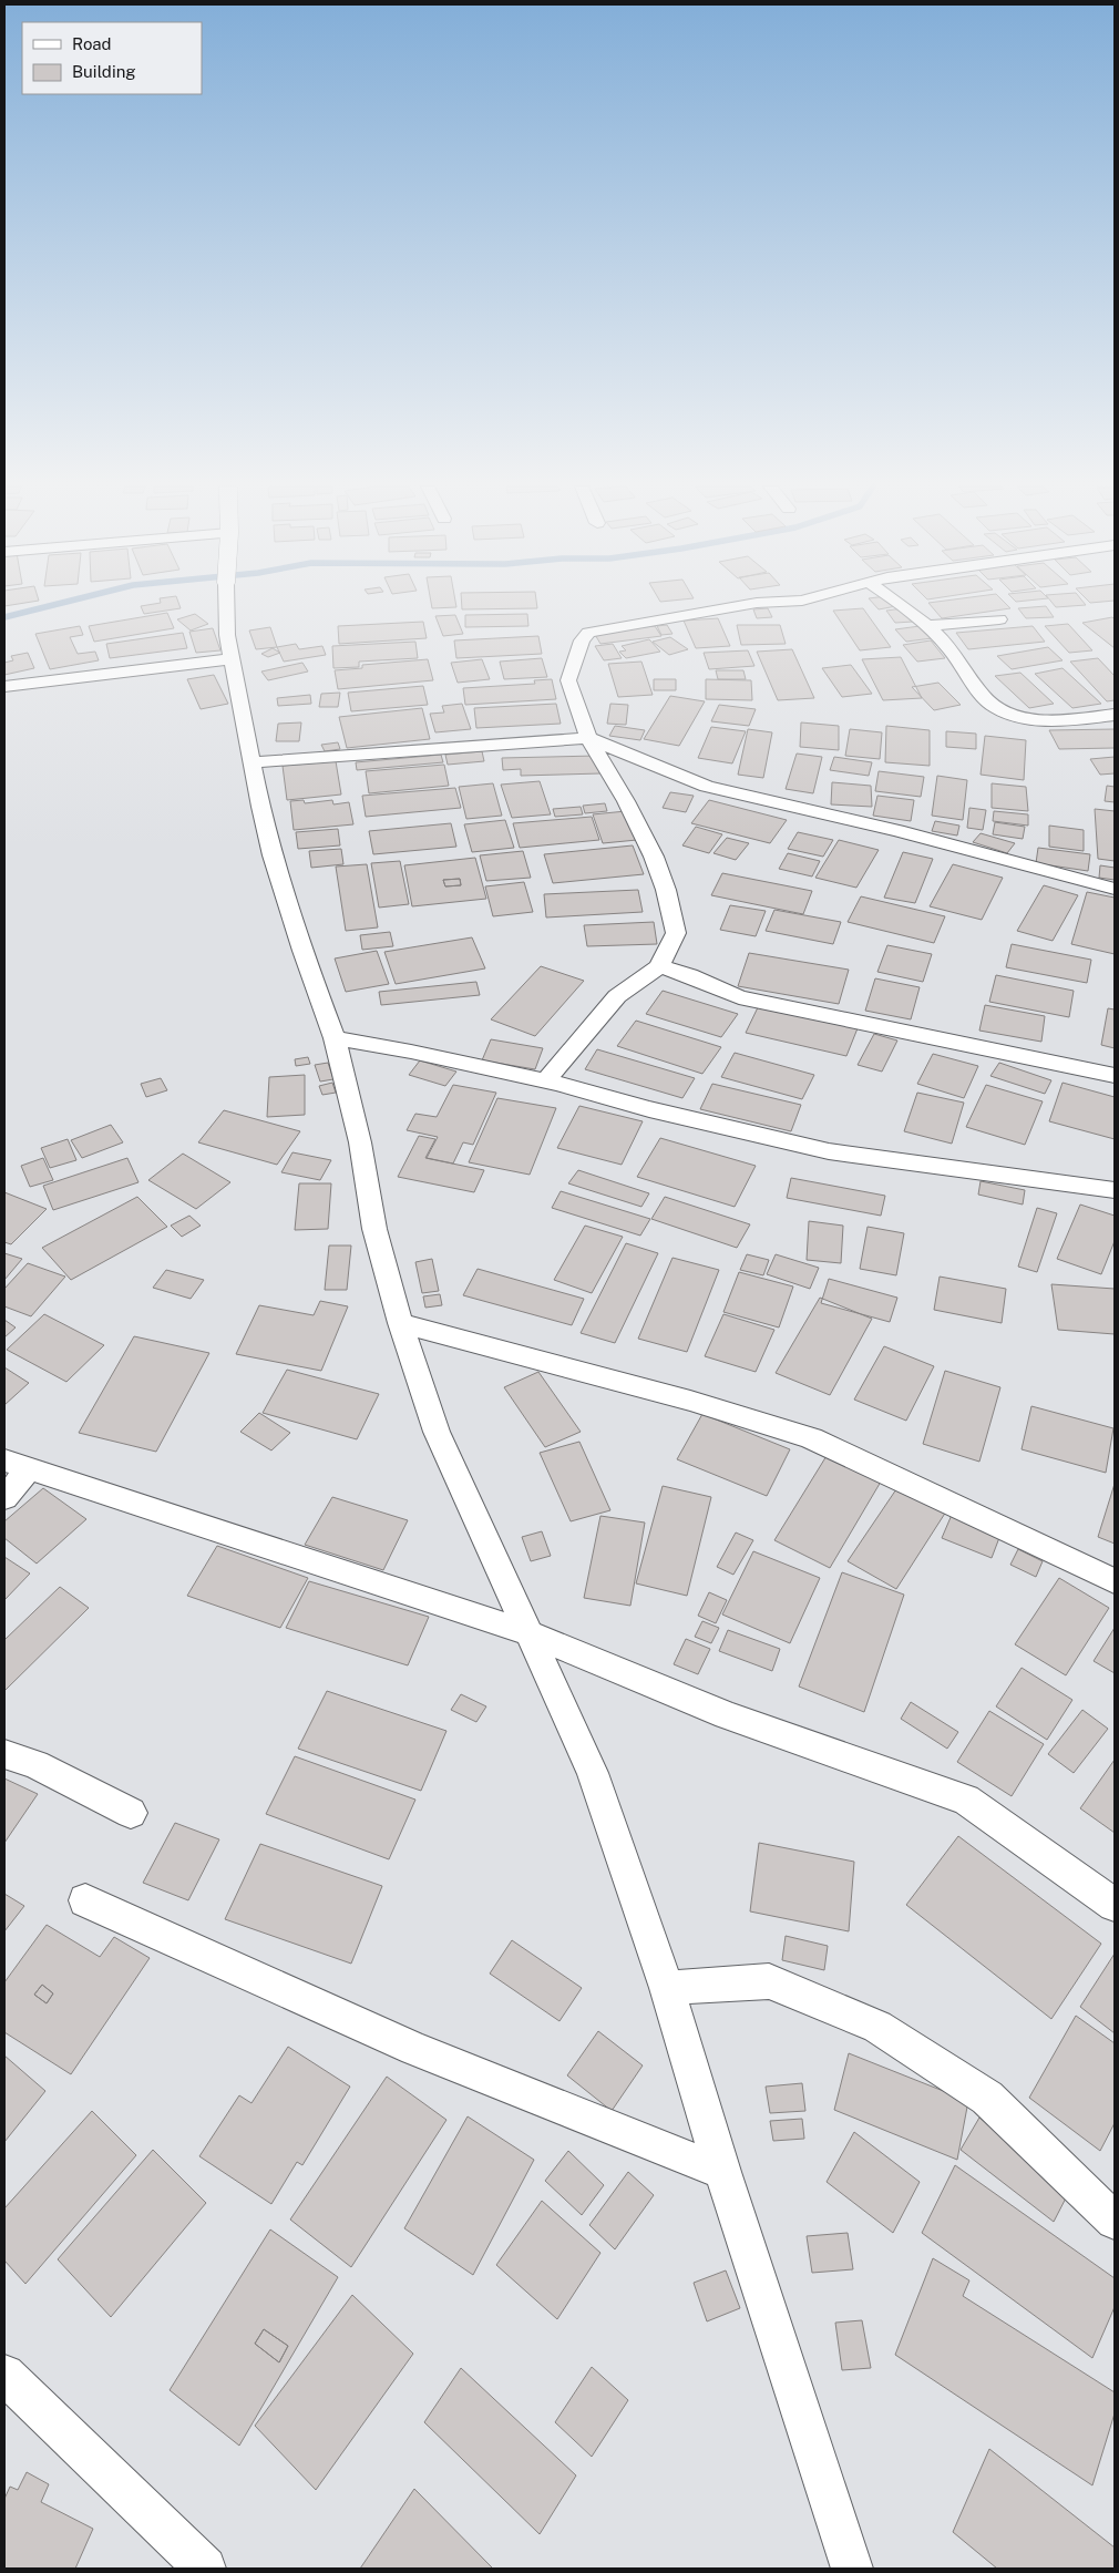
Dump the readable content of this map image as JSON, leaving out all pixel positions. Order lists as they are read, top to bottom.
{
  "legend": ["Road", "Building"]
}
